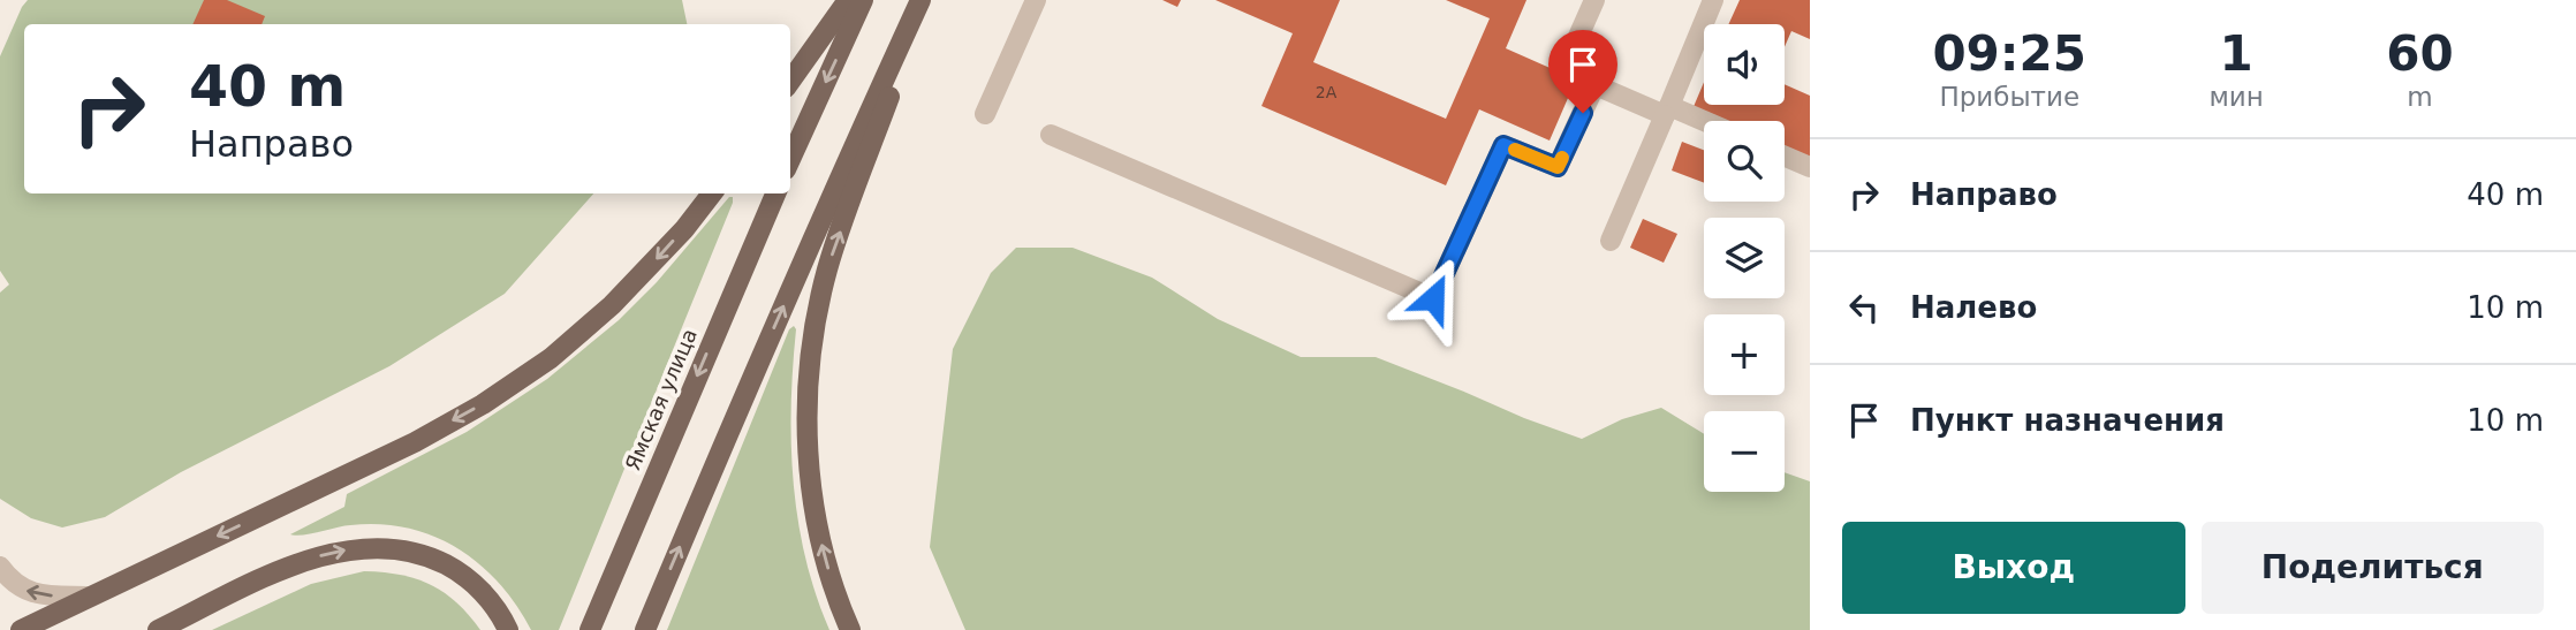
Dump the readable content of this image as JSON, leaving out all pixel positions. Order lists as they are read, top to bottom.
{
  "streets": {
    "main road": ["Ямская улица"]
  },
  "house_numbers": ["2А"],
  "page": {
    "eta": [
      "09:25",
      "Прибытие",
      "1",
      "мин",
      "60",
      "m"
    ],
    "map_buttons": ["+", "−"],
    "turn": ["40 m", "Направо"],
    "list": [
      {
        "name": "Направо",
        "value": "40 m"
      },
      {
        "name": "Налево",
        "value": "10 m"
      },
      {
        "name": "Пункт назначения",
        "value": "10 m"
      }
    ],
    "buttons": ["Выход", "Поделиться"]
  }
}
